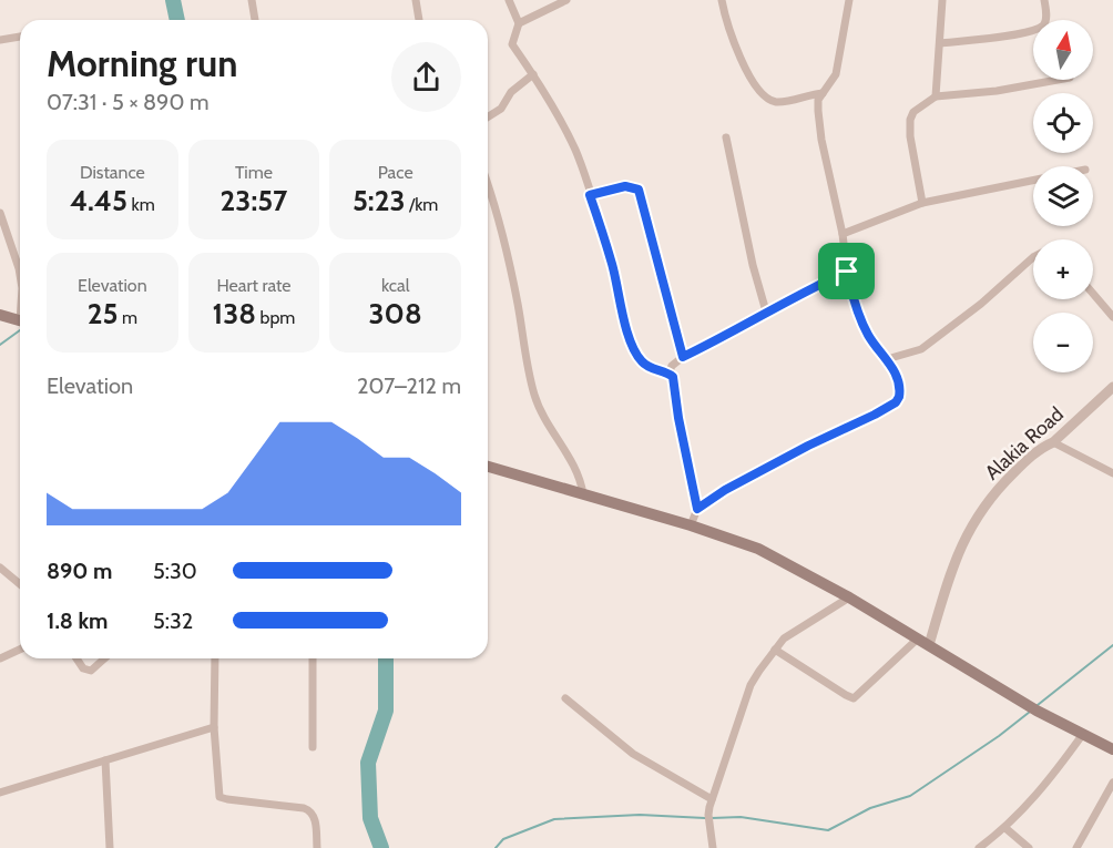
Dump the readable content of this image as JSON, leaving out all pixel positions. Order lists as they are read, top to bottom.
{
  "streets": {
    "street": ["Alakia Road"]
  },
  "north": "top",
  "page": {
    "map_buttons": ["+", "−"],
    "heading": ["Morning run", "07:31 · 5 × 890 m"],
    "stats": [
      ["Distance", "4.45 km"],
      ["Time", "23:57"],
      ["Pace", "5:23 /km"],
      ["Elevation", "25 m"],
      ["Heart rate", "138 bpm"],
      ["kcal", "308"]
    ],
    "chart": ["Elevation", "207–212 m"],
    "list": [
      {
        "name": "890 m",
        "note": "5:30"
      },
      {
        "name": "1.8 km",
        "note": "5:32"
      }
    ]
  }
}
